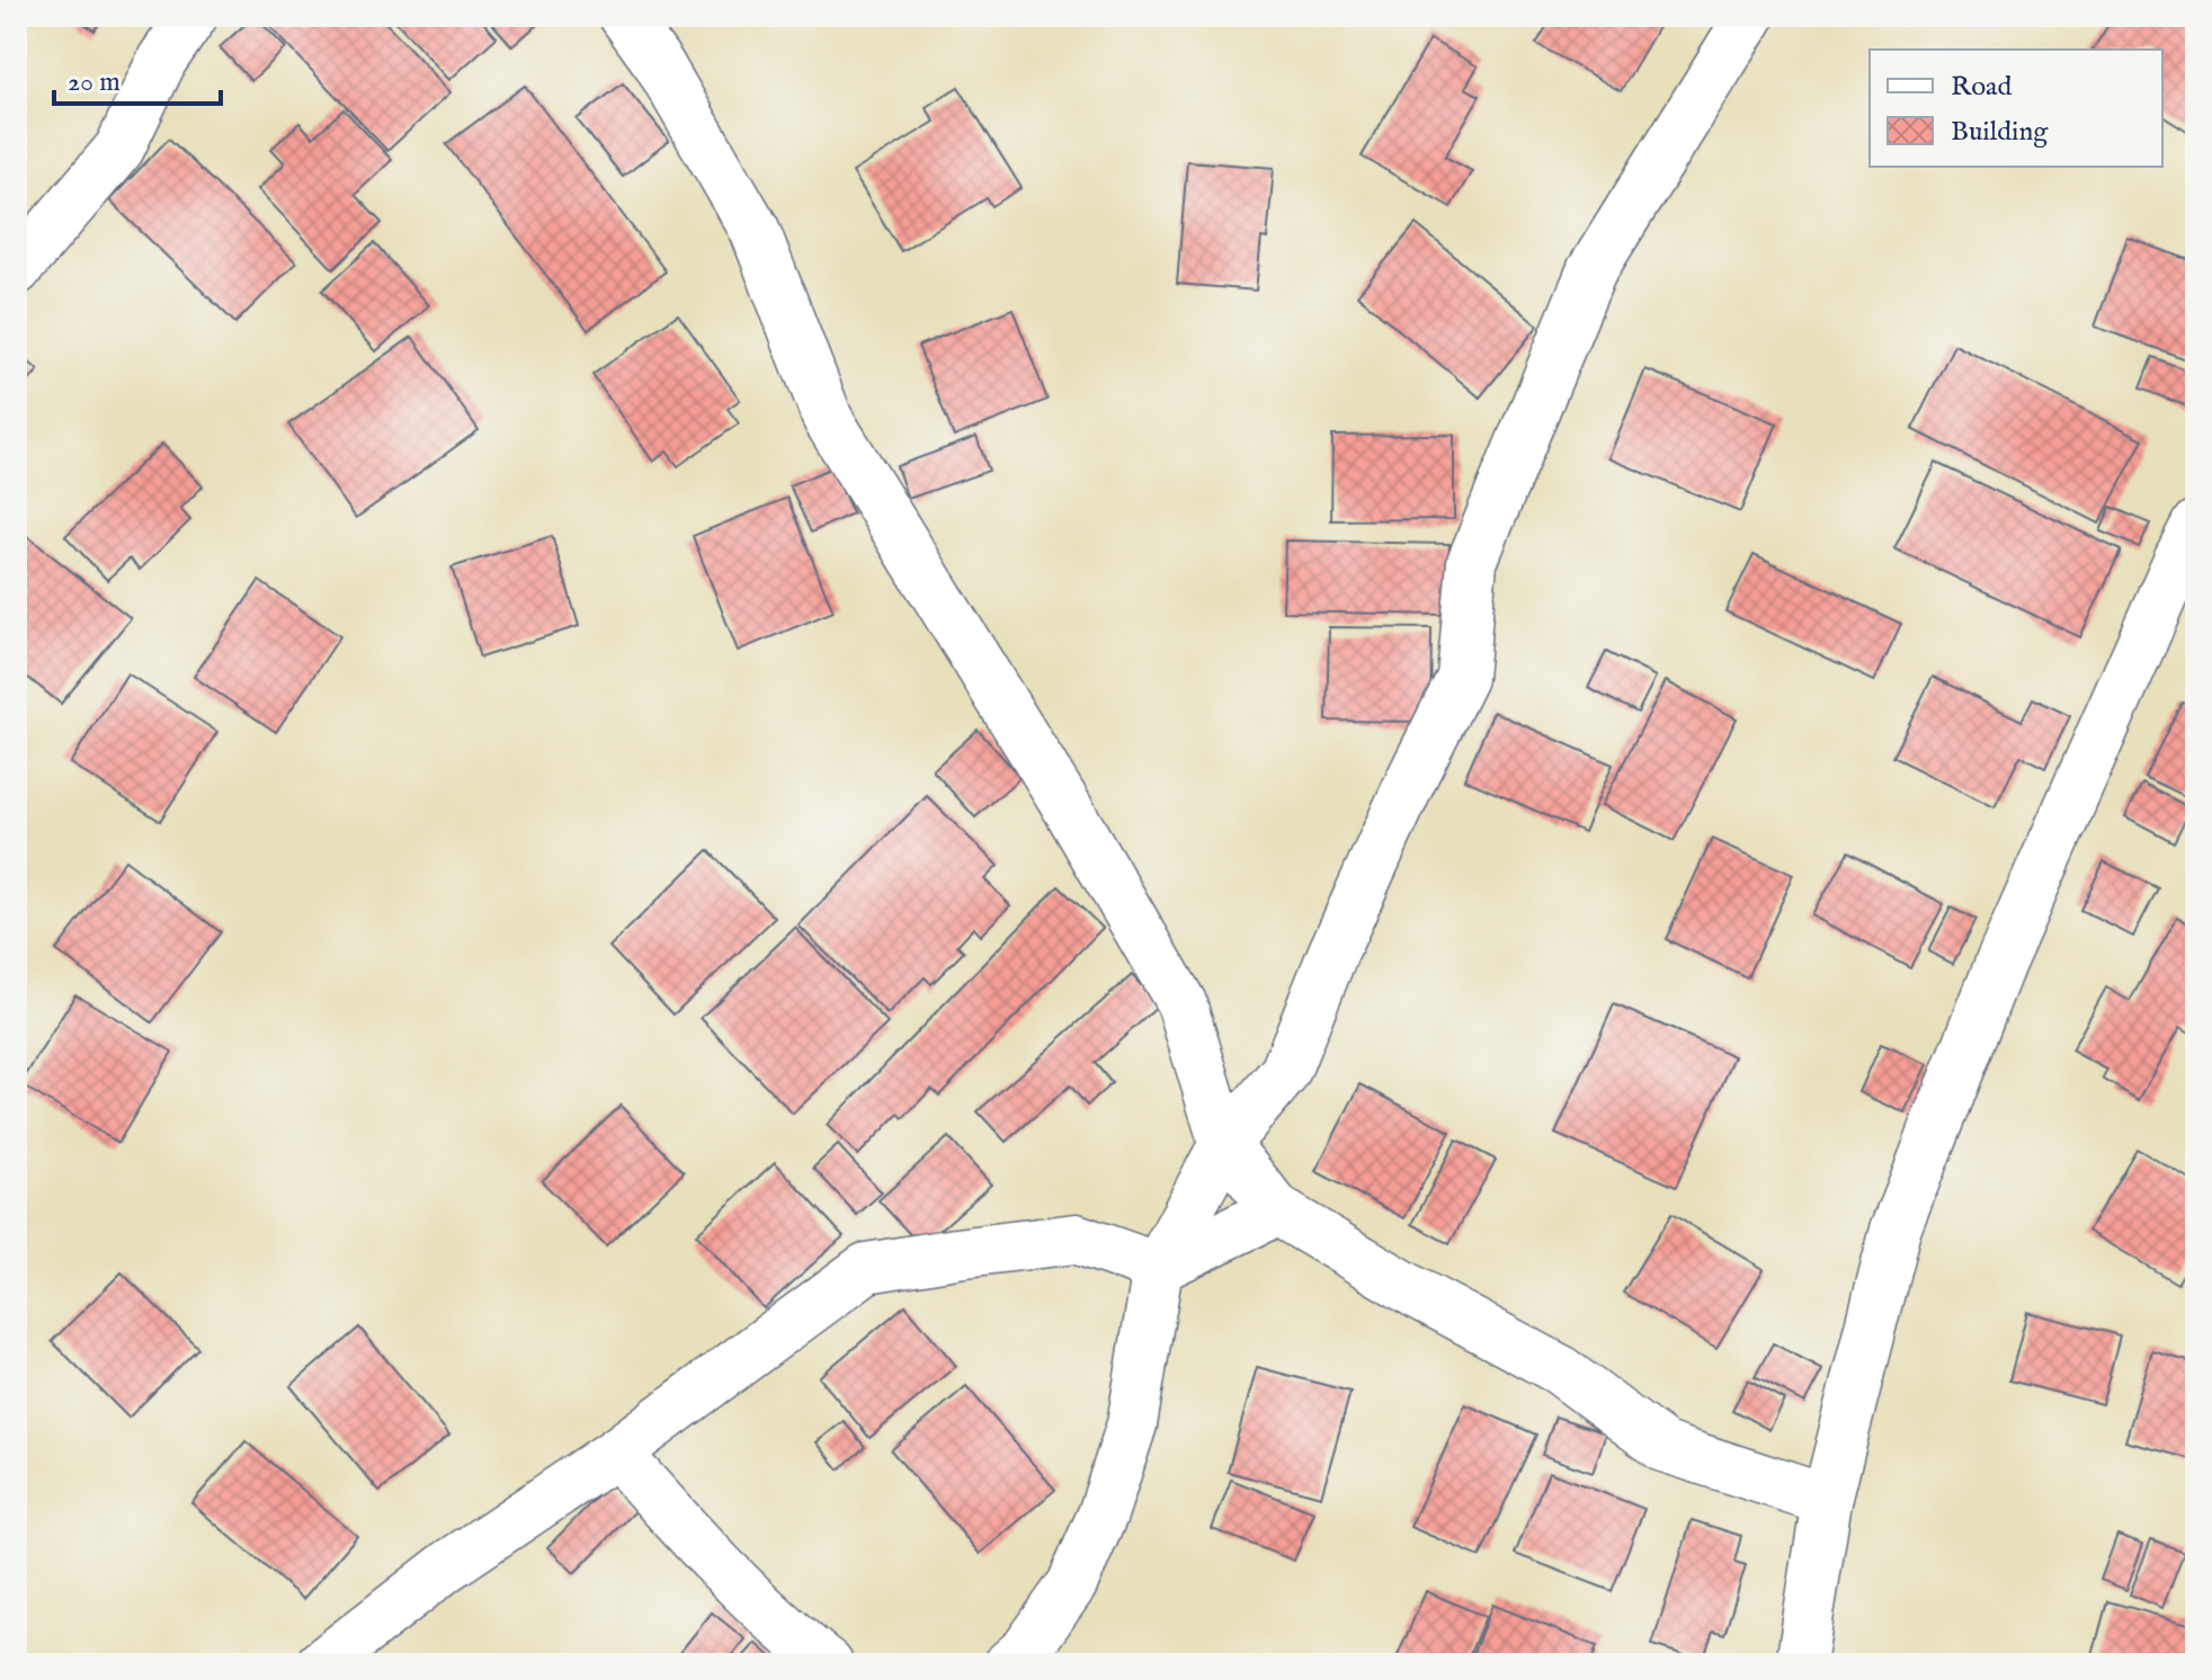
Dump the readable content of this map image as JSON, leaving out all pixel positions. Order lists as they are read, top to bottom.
{
  "legend": ["Road", "Building"],
  "scale_bar": "20 m"
}
